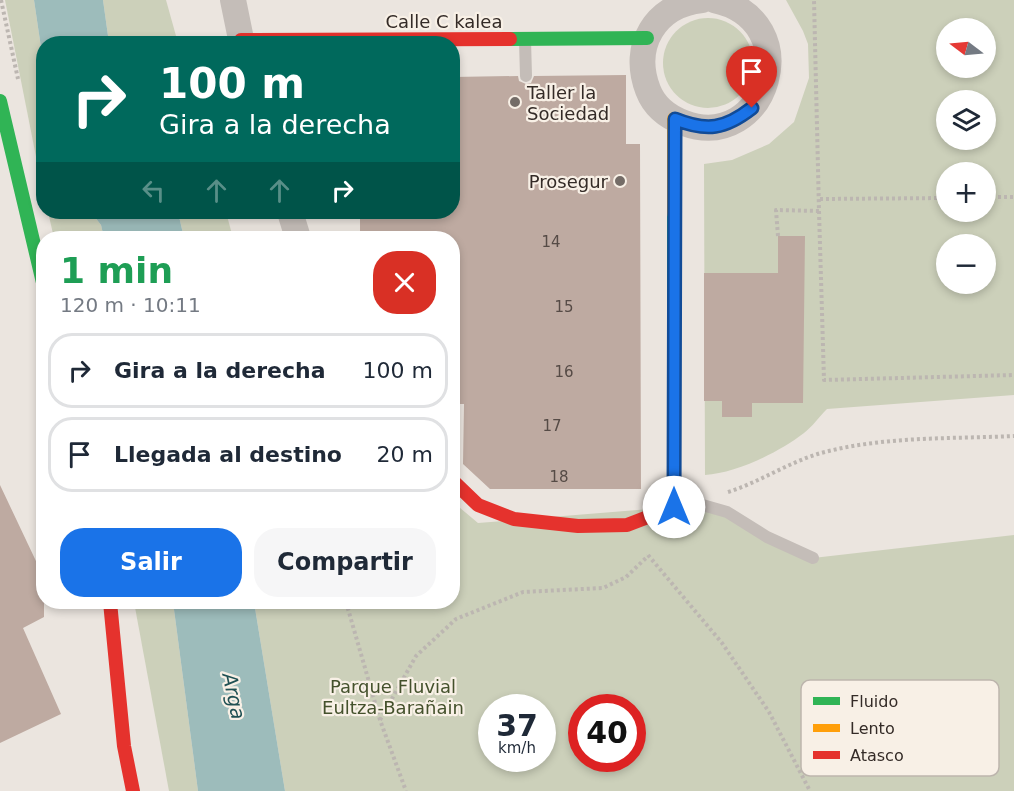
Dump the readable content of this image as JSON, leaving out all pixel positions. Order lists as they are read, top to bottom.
{
  "streets": {
    "main road": ["Calle C kalea"]
  },
  "water": ["Arga"],
  "parks": ["Parque Fluvial Eultza-Barañain"],
  "places": ["Taller la Sociedad", "Prosegur"],
  "house_numbers": [
    "14",
    "15",
    "16",
    "17",
    "18"
  ],
  "legend": ["Fluido", "Lento", "Atasco"],
  "north": "left",
  "page": {
    "map_buttons": ["+", "−"],
    "turn": ["100 m", "Gira a la derecha"],
    "heading": ["1 min", "120 m · 10:11"],
    "list": [
      {
        "name": "Gira a la derecha",
        "value": "100 m"
      },
      {
        "name": "Llegada al destino",
        "value": "20 m"
      }
    ],
    "buttons": ["Salir", "Compartir"],
    "speed": "37 km/h",
    "limit": "40"
  }
}
